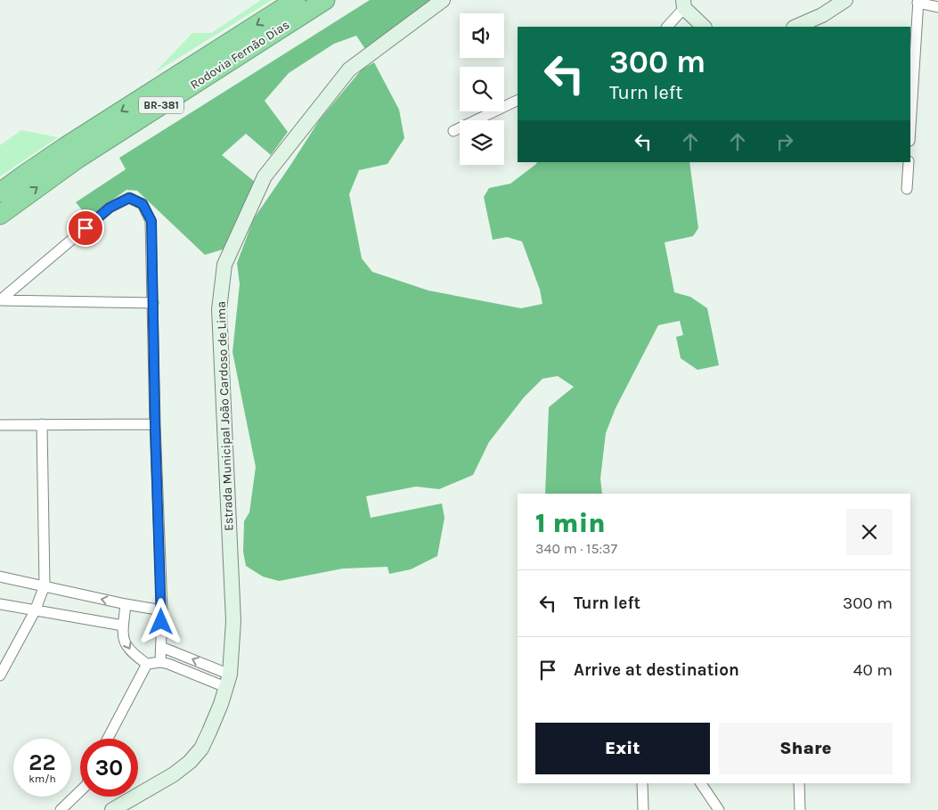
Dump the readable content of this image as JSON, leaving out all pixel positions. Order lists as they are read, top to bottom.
{
  "streets": {
    "highway": ["Rodovia Fernão Dias", "BR-381"],
    "street": ["Estrada Municipal João Cardoso de Lima"]
  },
  "page": {
    "turn": ["300 m", "Turn left"],
    "heading": ["1 min", "340 m · 15:37"],
    "list": [
      {
        "name": "Turn left",
        "value": "300 m"
      },
      {
        "name": "Arrive at destination",
        "value": "40 m"
      }
    ],
    "buttons": ["Exit", "Share"],
    "speed": "22 km/h",
    "limit": "30"
  }
}
